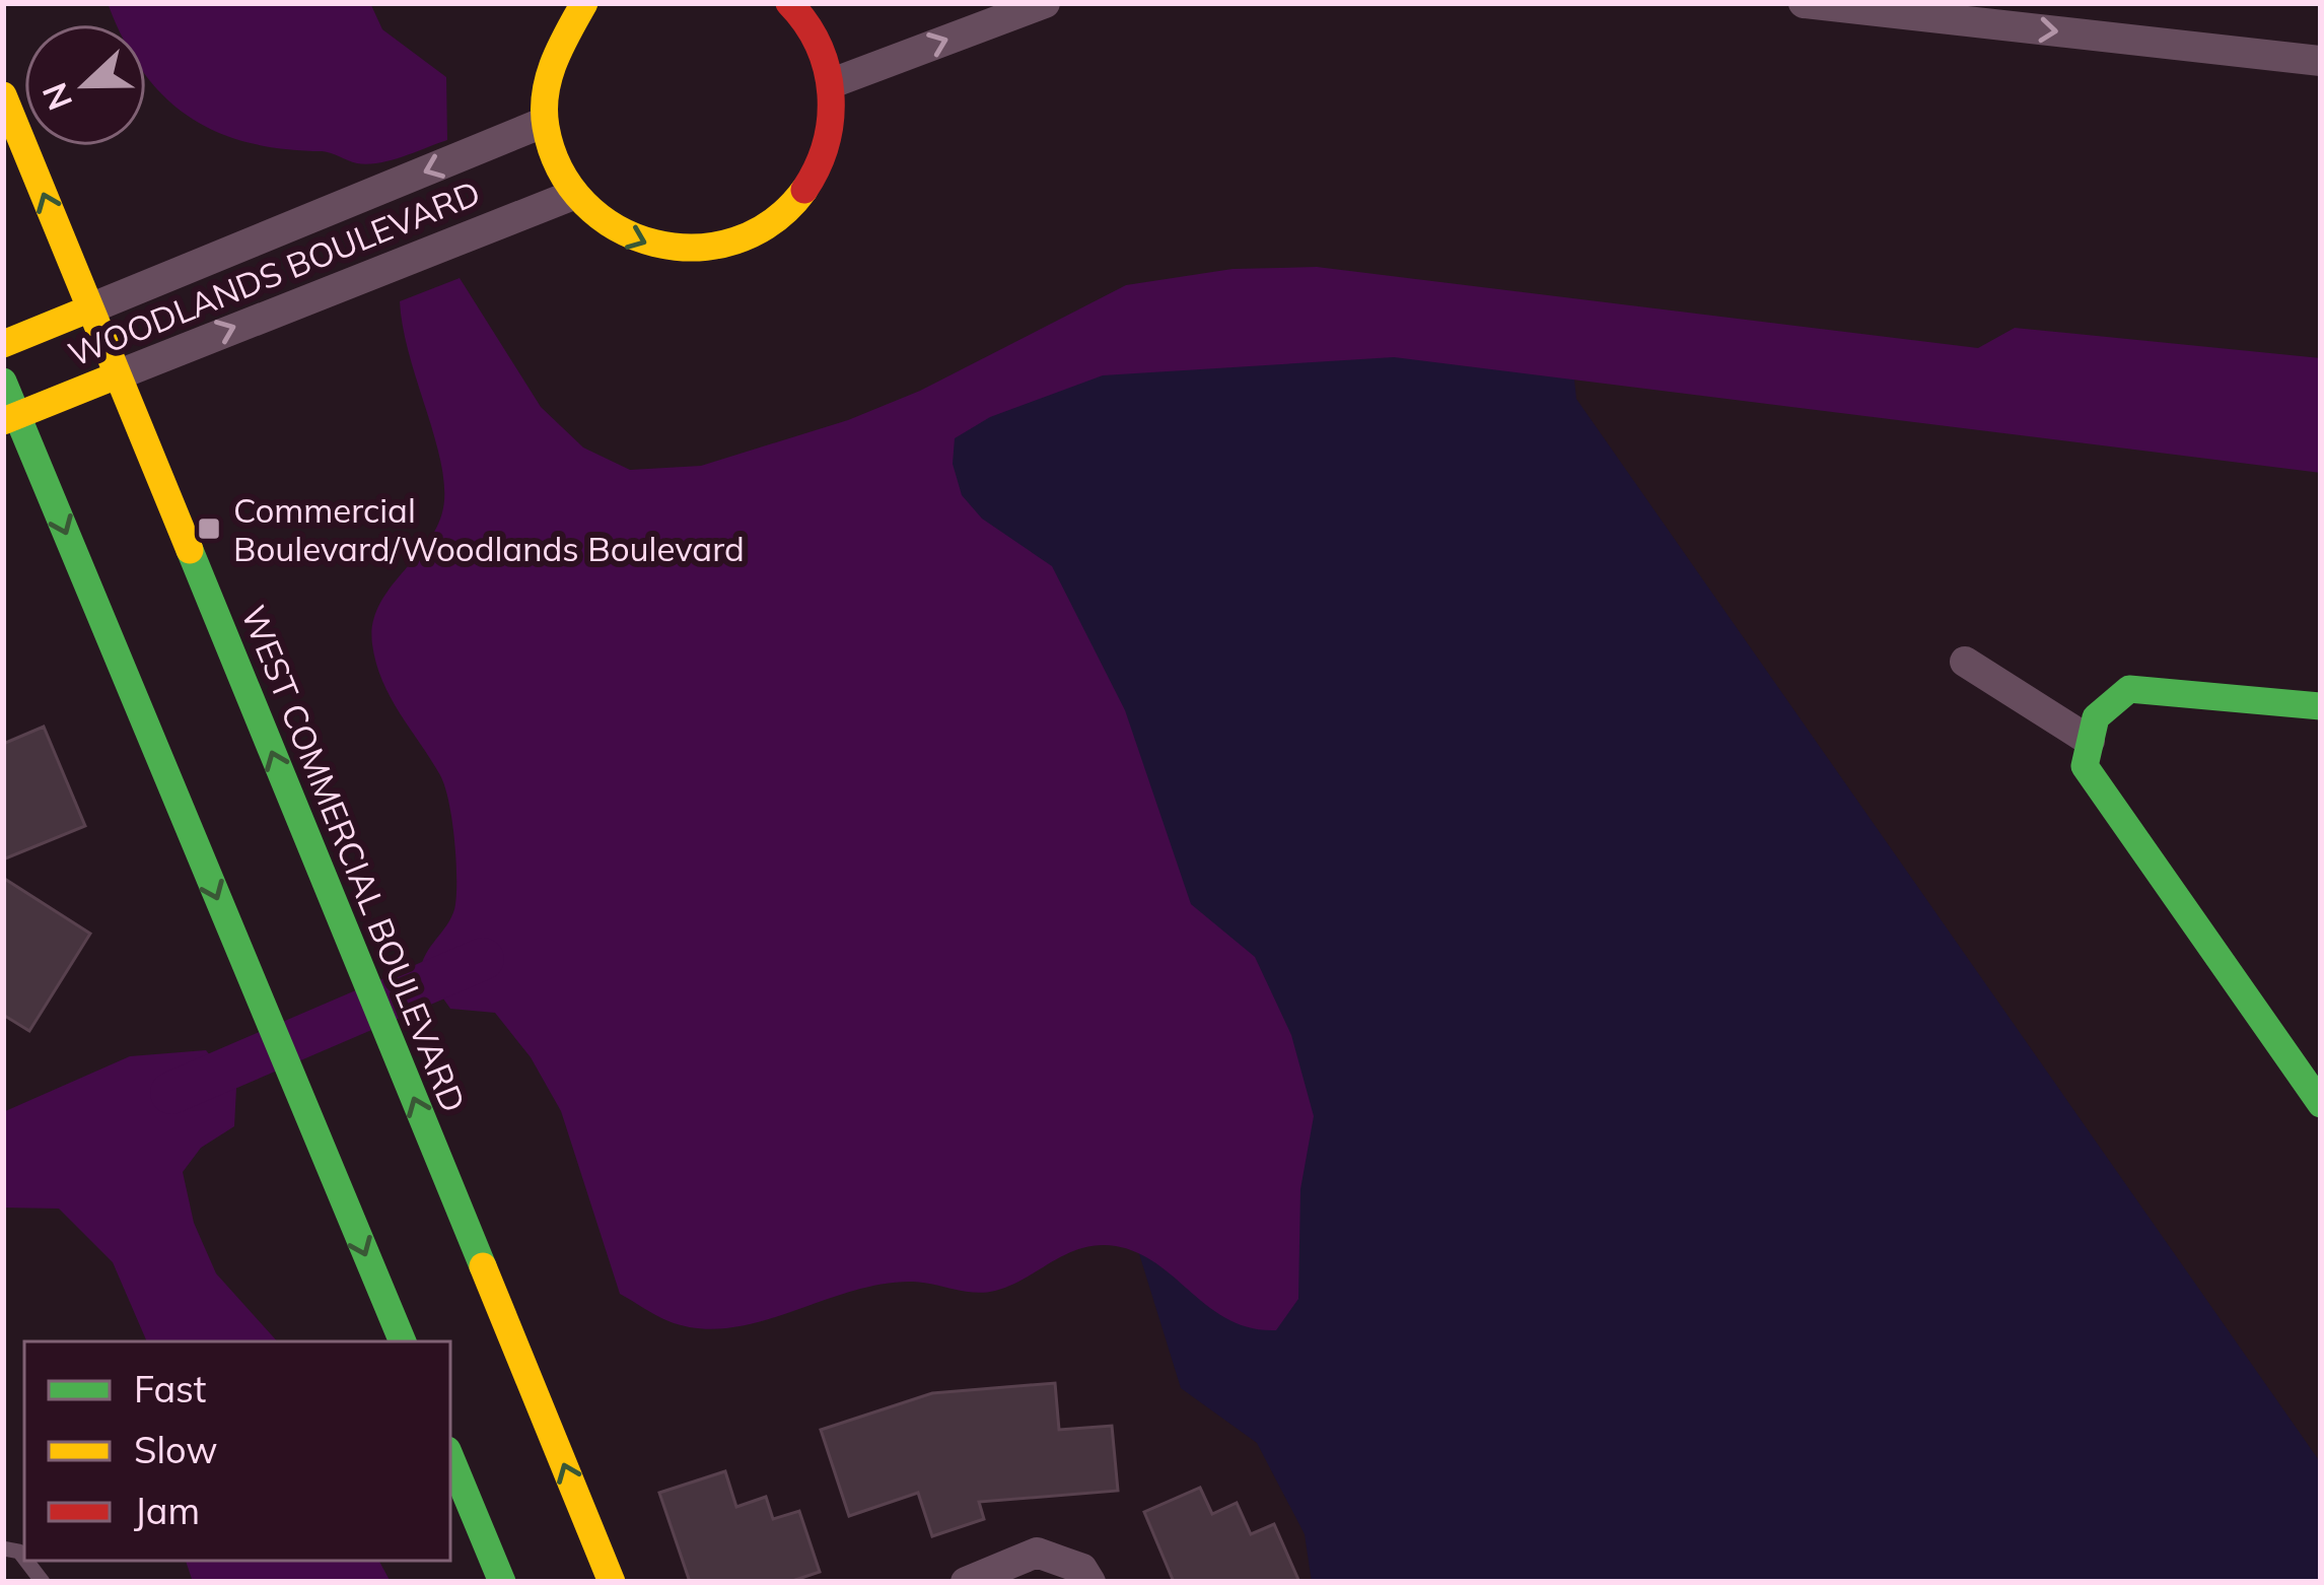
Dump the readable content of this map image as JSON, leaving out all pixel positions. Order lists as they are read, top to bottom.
{
  "streets": {
    "main road": ["WOODLANDS BOULEVARD", "WEST COMMERCIAL BOULEVARD"]
  },
  "crossings": [
    ["WOODLANDS BOULEVARD", "WEST COMMERCIAL BOULEVARD"]
  ],
  "places": {
    "transit": ["Commercial Boulevard/Woodlands Boulevard"]
  },
  "legend": ["Fast", "Slow", "Jam"],
  "north": "left"
}
